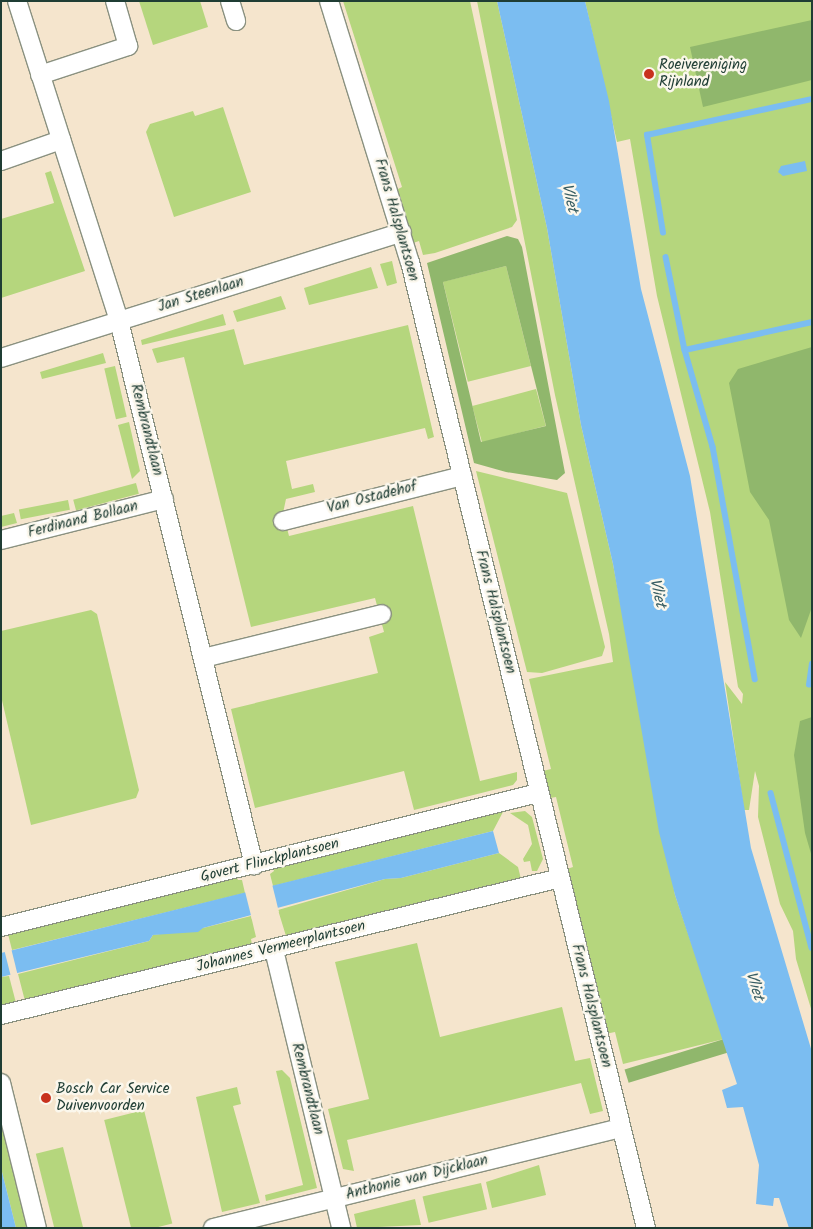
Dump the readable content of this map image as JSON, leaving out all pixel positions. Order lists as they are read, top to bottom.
{
  "streets": {
    "street": [
      "Frans Halsplantsoen",
      "Jan Steenlaan",
      "Rembrandtlaan",
      "Van Ostadehof",
      "Ferdinand Bollaan",
      "Govert Flinckplantsoen",
      "Johannes Vermeerplantsoen",
      "Anthonie van Dijcklaan"
    ]
  },
  "crossings": [
    ["Frans Halsplantsoen", "Jan Steenlaan"],
    ["Frans Halsplantsoen", "Van Ostadehof"],
    ["Frans Halsplantsoen", "Govert Flinckplantsoen"],
    ["Frans Halsplantsoen", "Johannes Vermeerplantsoen"],
    ["Frans Halsplantsoen", "Anthonie van Dijcklaan"],
    ["Jan Steenlaan", "Rembrandtlaan"],
    ["Rembrandtlaan", "Ferdinand Bollaan"],
    ["Rembrandtlaan", "Govert Flinckplantsoen"],
    ["Rembrandtlaan", "Johannes Vermeerplantsoen"],
    ["Rembrandtlaan", "Anthonie van Dijcklaan"]
  ],
  "water": ["Vliet"],
  "places": ["Roeivereniging Rijnland", "Bosch Car Service Duivenvoorden"]
}
